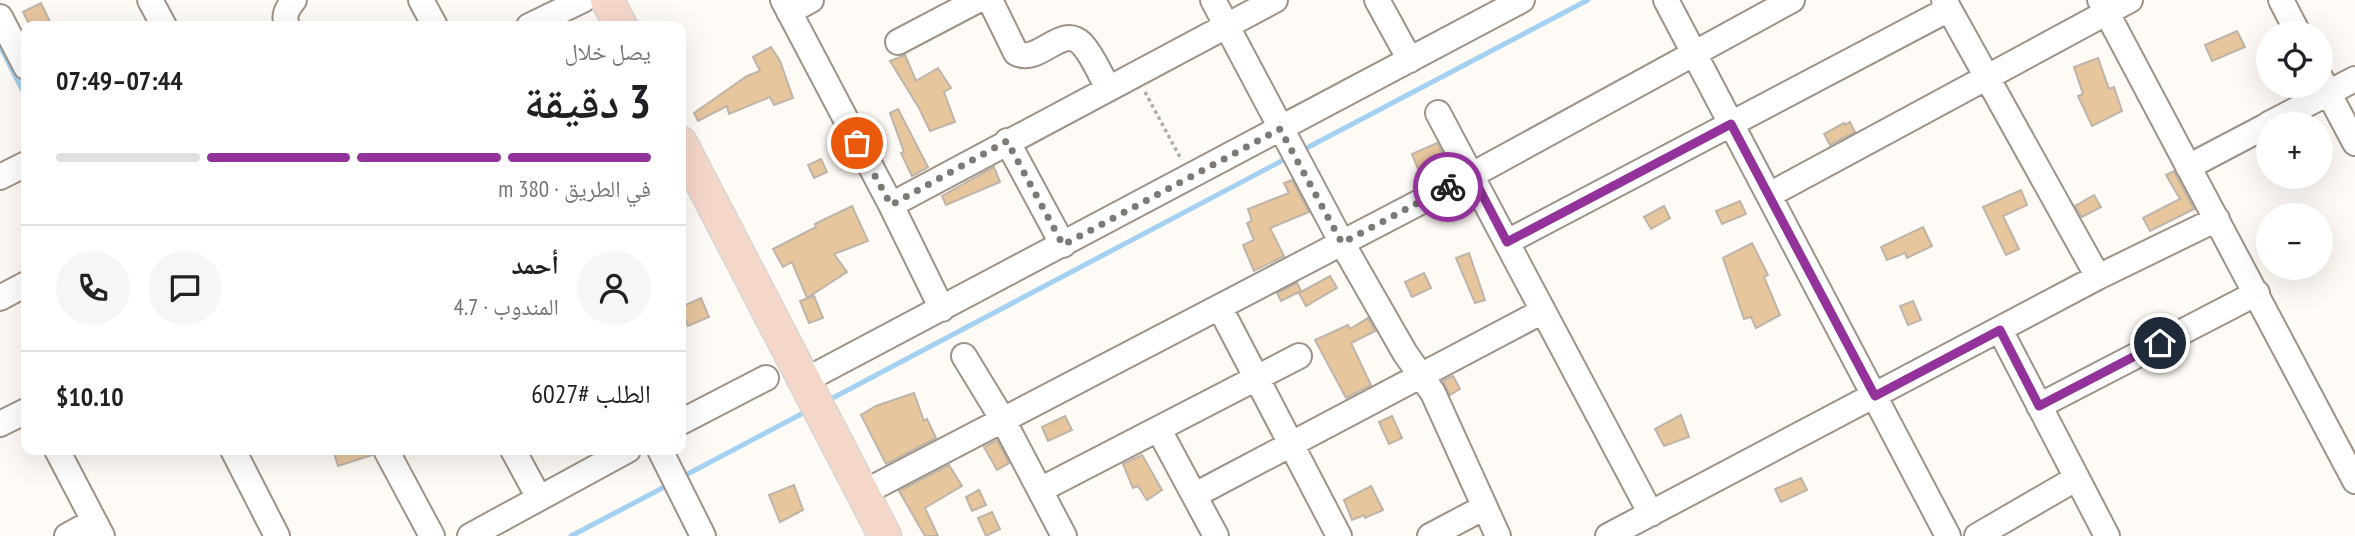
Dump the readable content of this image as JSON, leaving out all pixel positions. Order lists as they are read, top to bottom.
{
  "page": {
    "map_buttons": ["+", "−"],
    "heading": ["3 دقيقة", "يصل خلال", "07:44–07:49"],
    "panel": [
      "أحمد",
      "المندوب · 4.7",
      "الطلب #6027",
      "$10.10"
    ],
    "bar": "في الطريق · 380 m"
  }
}
